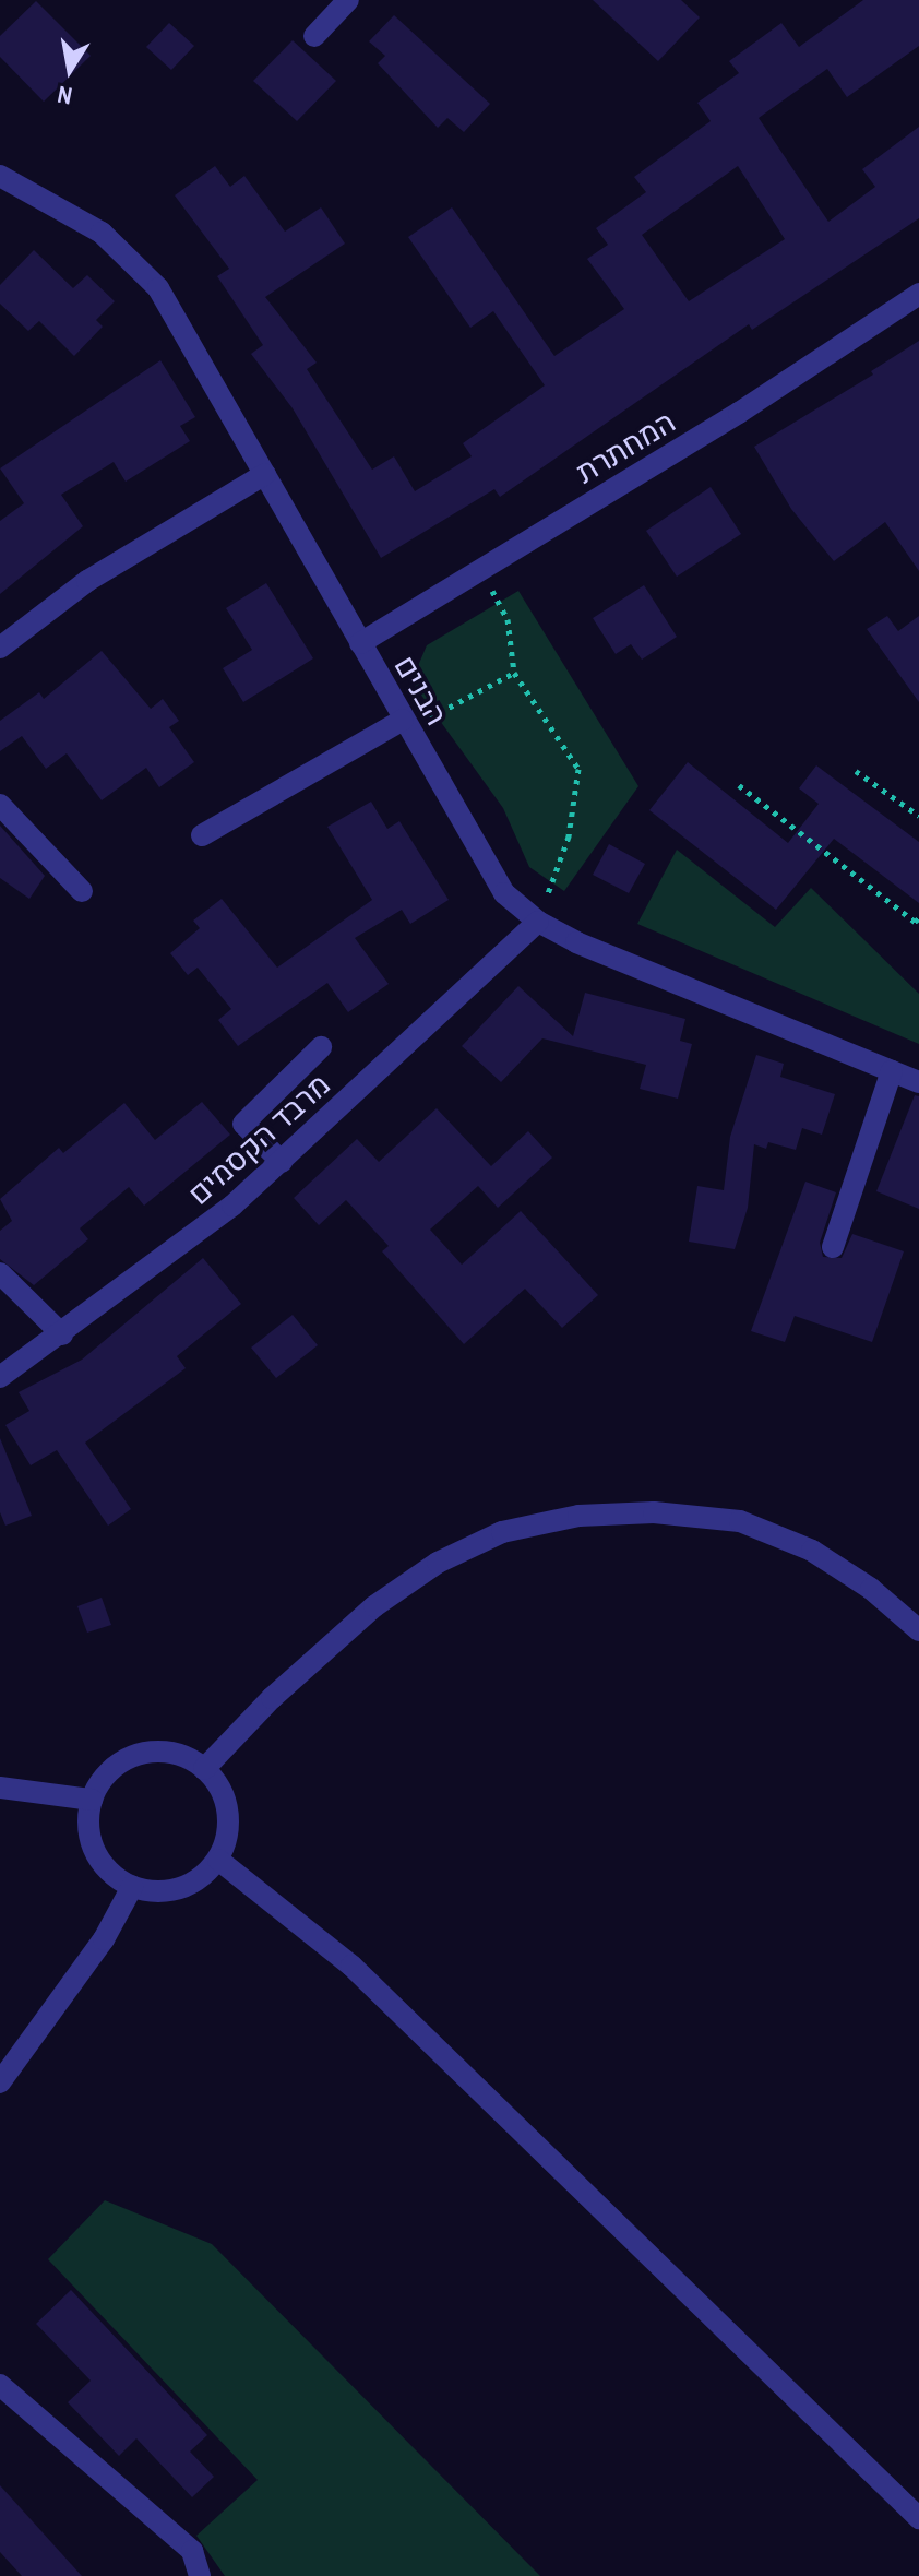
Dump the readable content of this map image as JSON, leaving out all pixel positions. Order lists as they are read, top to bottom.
{
  "streets": {
    "street": ["המחתרת", "הבנים", "מרבד הקסמים"]
  },
  "crossings": [
    ["המחתרת", "הבנים"],
    ["הבנים", "מרבד הקסמים"]
  ],
  "north": "bottom"
}
